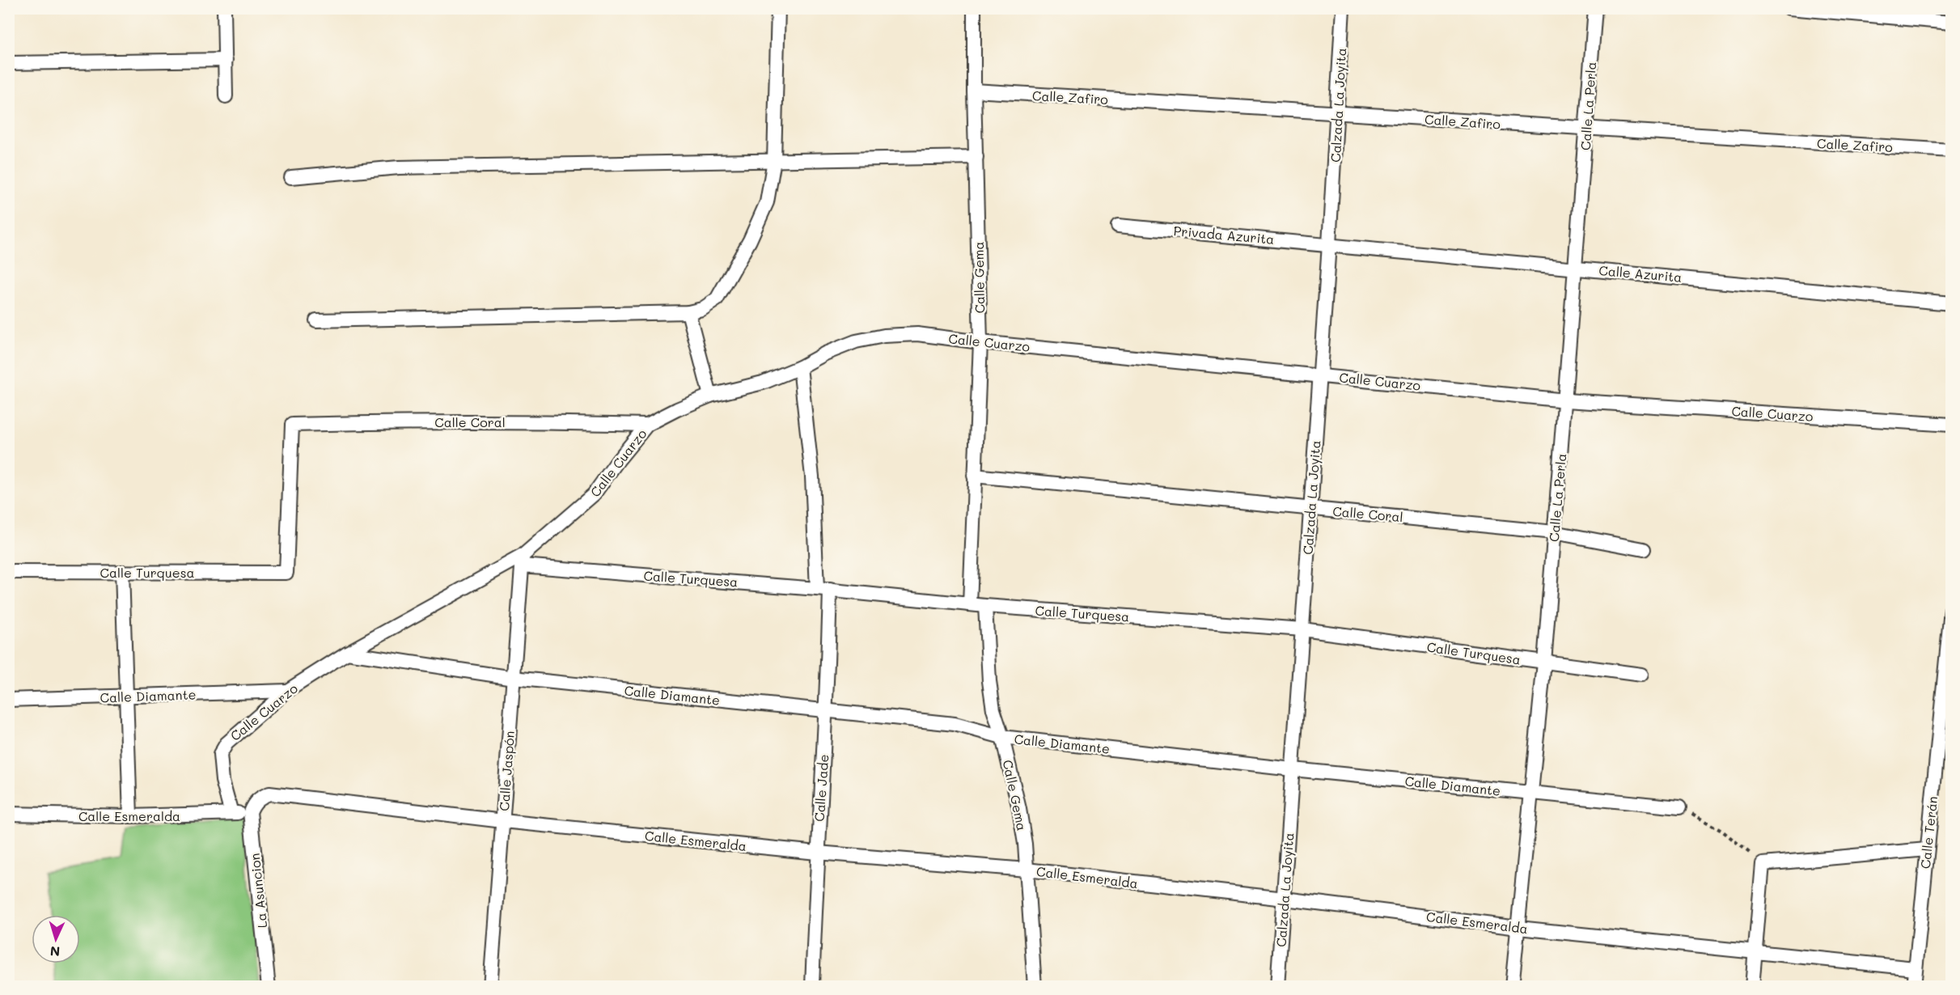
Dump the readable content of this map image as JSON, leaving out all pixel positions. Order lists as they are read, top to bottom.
{
  "streets": {
    "street": [
      "Calle Zafiro",
      "Calzada La Joyita",
      "Calle La Perla",
      "Privada Azurita",
      "Calle Azurita",
      "Calle Gema",
      "Calle Cuarzo",
      "Calle Coral",
      "Calle Turquesa",
      "Calle Diamante",
      "Calle Jaspón",
      "Calle Jade",
      "Calle Esmeralda",
      "Calle Terán",
      "La Asuncion"
    ]
  },
  "crossings": [
    ["Calle Zafiro", "Calzada La Joyita"],
    ["Calle Zafiro", "Calle La Perla"],
    ["Calle Zafiro", "Calle Gema"],
    ["Calzada La Joyita", "Privada Azurita"],
    ["Calzada La Joyita", "Calle Azurita"],
    ["Calzada La Joyita", "Calle Cuarzo"],
    ["Calzada La Joyita", "Calle Coral"],
    ["Calzada La Joyita", "Calle Turquesa"],
    ["Calzada La Joyita", "Calle Diamante"],
    ["Calzada La Joyita", "Calle Esmeralda"],
    ["Calle La Perla", "Calle Azurita"],
    ["Calle La Perla", "Calle Cuarzo"],
    ["Calle La Perla", "Calle Coral"],
    ["Calle La Perla", "Calle Turquesa"],
    ["Calle La Perla", "Calle Diamante"],
    ["Calle La Perla", "Calle Esmeralda"],
    ["Privada Azurita", "Calle Azurita"],
    ["Calle Gema", "Calle Cuarzo"],
    ["Calle Gema", "Calle Coral"],
    ["Calle Gema", "Calle Turquesa"],
    ["Calle Gema", "Calle Diamante"],
    ["Calle Gema", "Calle Esmeralda"],
    ["Calle Cuarzo", "Calle Coral"],
    ["Calle Cuarzo", "Calle Turquesa"],
    ["Calle Cuarzo", "Calle Diamante"],
    ["Calle Cuarzo", "Calle Jaspón"],
    ["Calle Cuarzo", "Calle Jade"],
    ["Calle Cuarzo", "Calle Esmeralda"],
    ["Calle Coral", "Calle Turquesa"],
    ["Calle Turquesa", "Calle Jaspón"],
    ["Calle Turquesa", "Calle Jade"],
    ["Calle Diamante", "Calle Jaspón"],
    ["Calle Diamante", "Calle Jade"],
    ["Calle Jaspón", "Calle Esmeralda"],
    ["Calle Jade", "Calle Esmeralda"],
    ["Calle Esmeralda", "Calle Terán"],
    ["Calle Esmeralda", "La Asuncion"]
  ],
  "north": "bottom"
}
